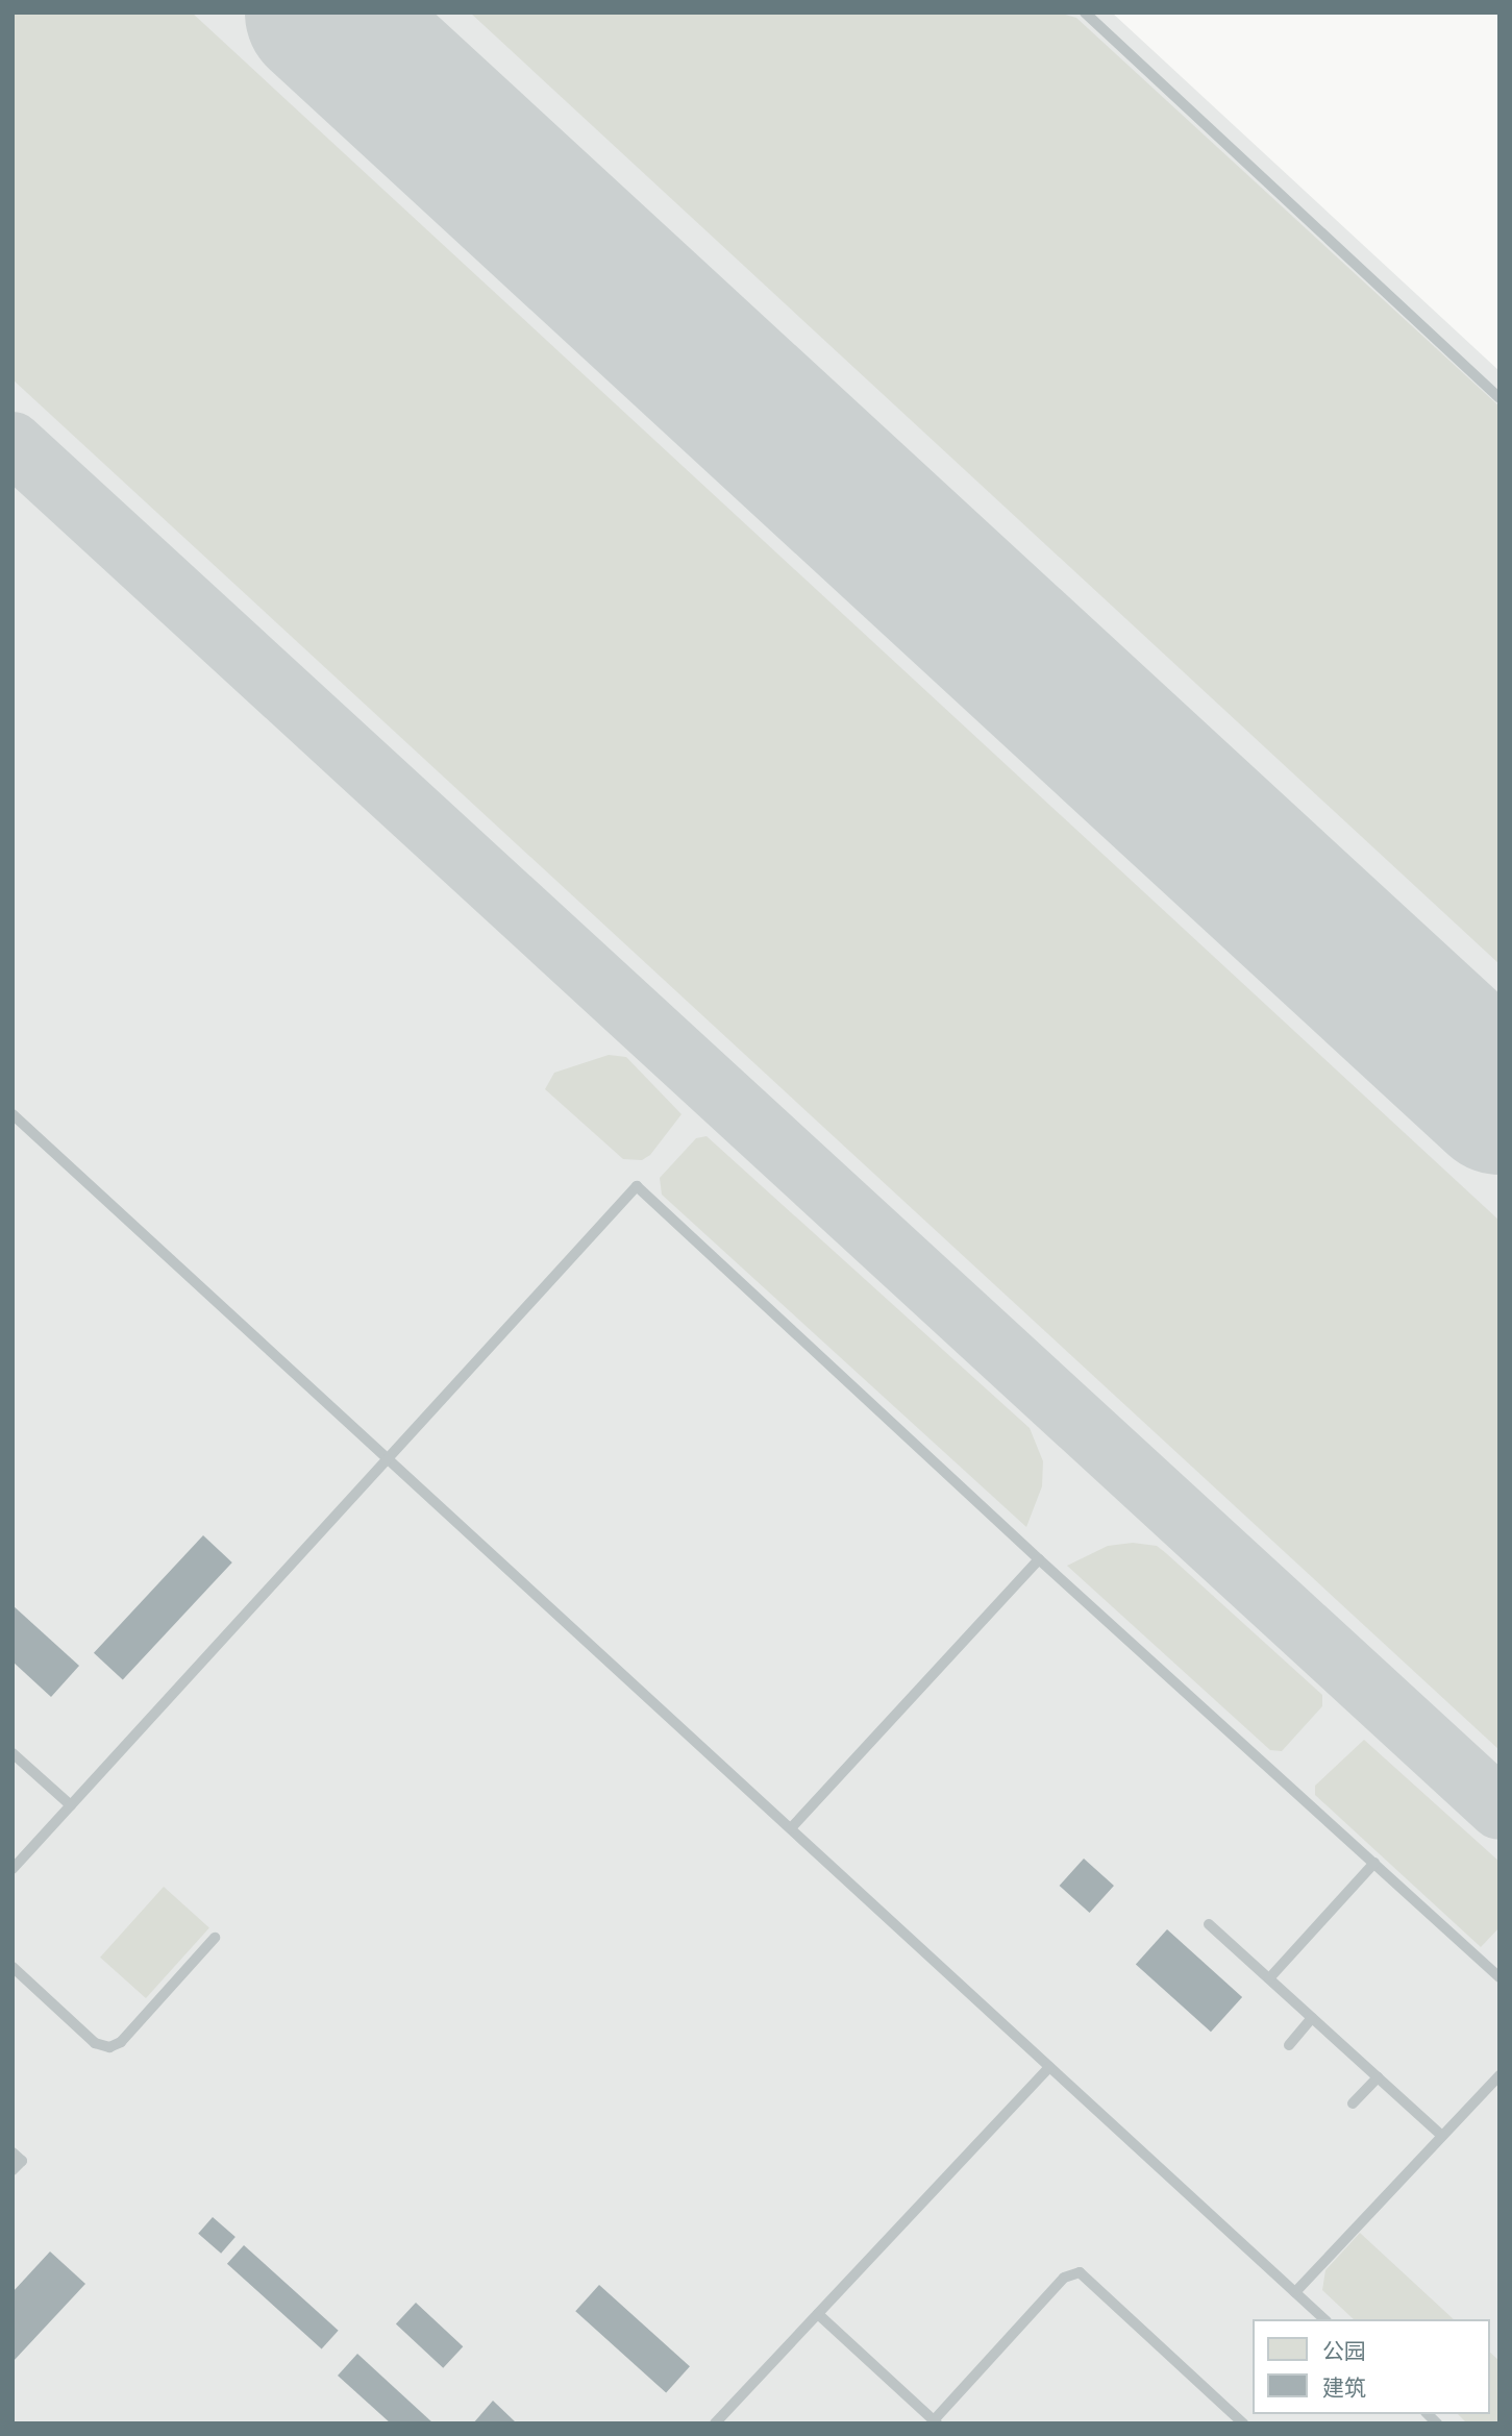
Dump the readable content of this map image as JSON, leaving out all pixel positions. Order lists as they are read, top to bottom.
{
  "legend": ["公园", "建筑"]
}
